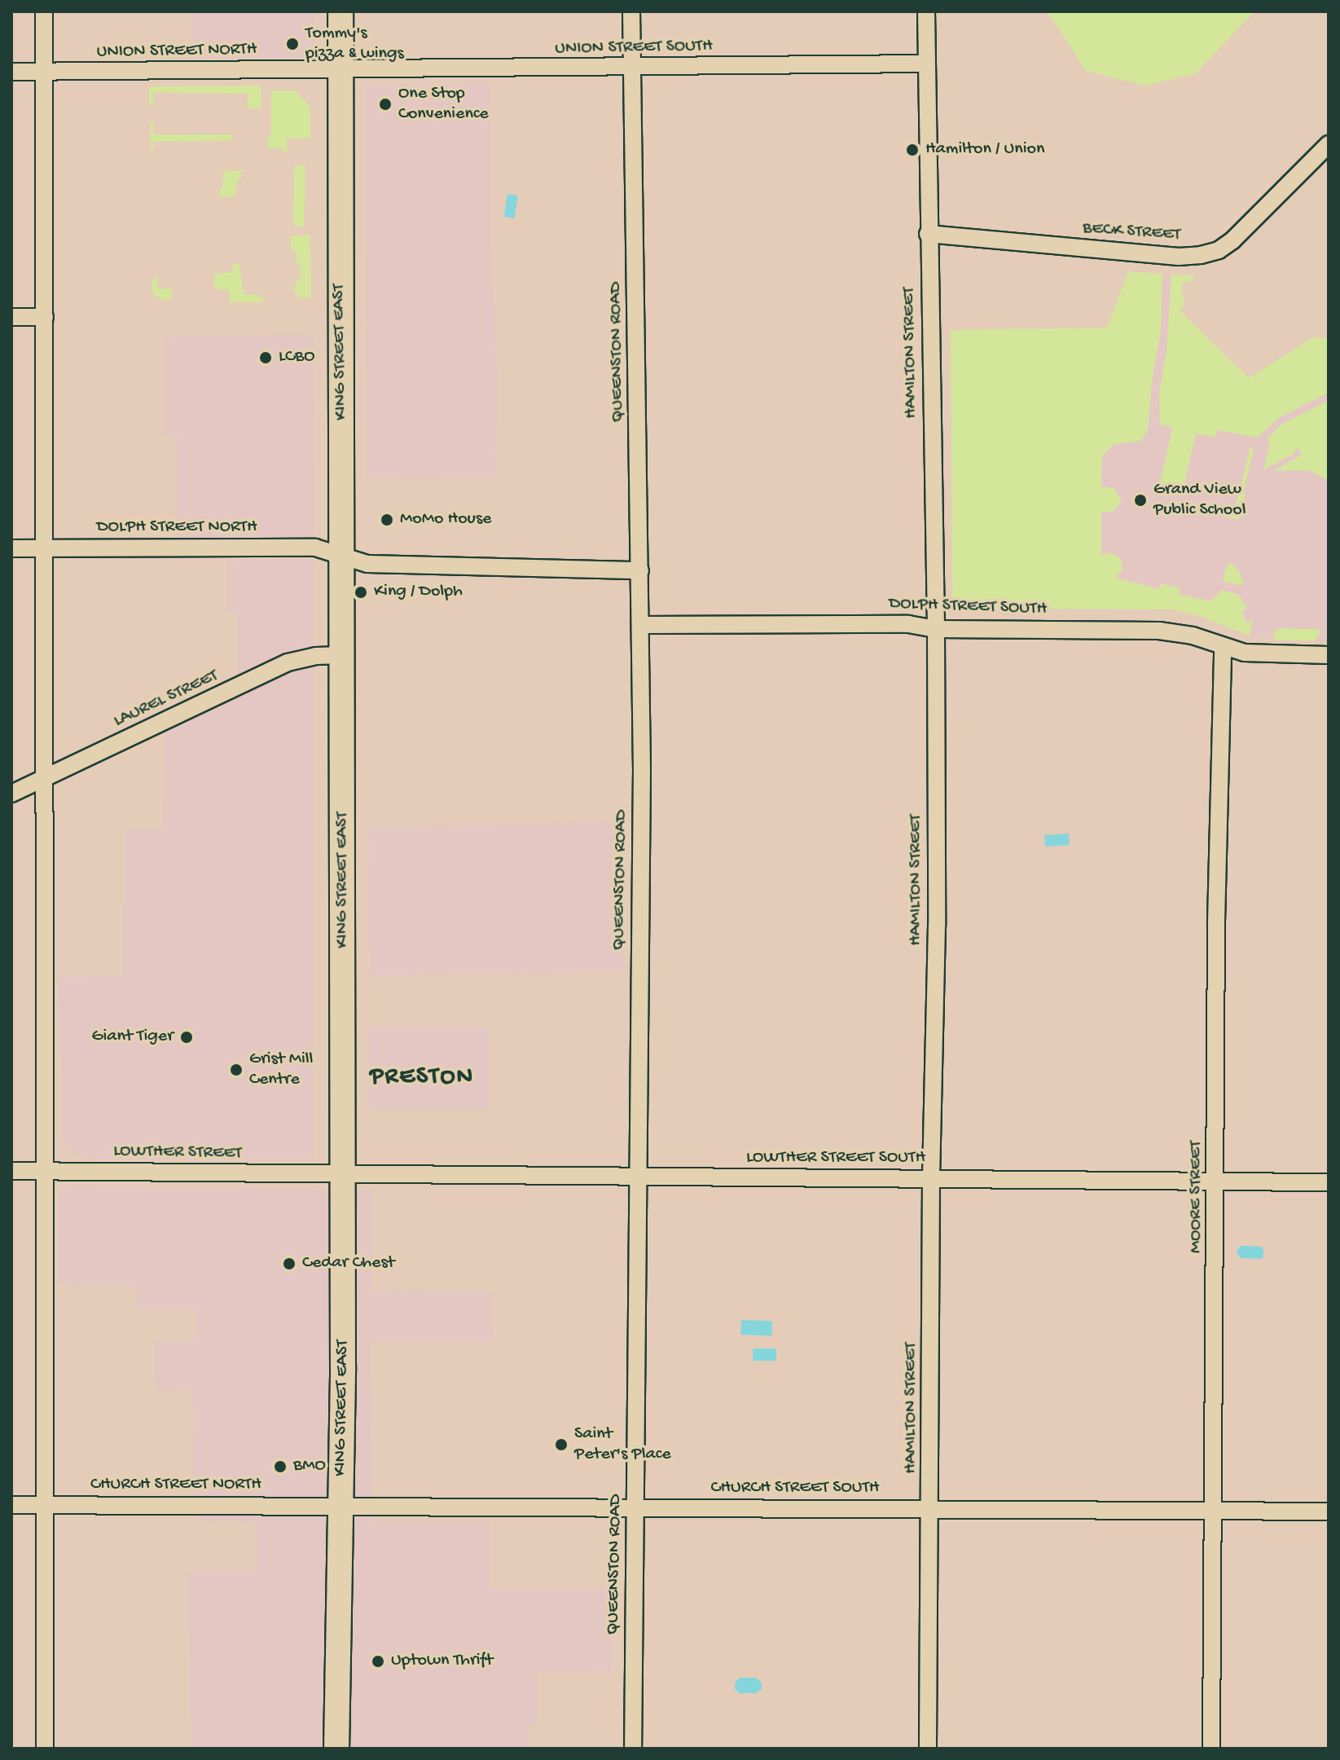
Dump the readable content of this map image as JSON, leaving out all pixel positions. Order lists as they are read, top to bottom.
{
  "streets": {
    "main road": ["KING STREET EAST"],
    "street": [
      "UNION STREET SOUTH",
      "UNION STREET NORTH",
      "BECK STREET",
      "QUEENSTON ROAD",
      "HAMILTON STREET",
      "DOLPH STREET NORTH",
      "DOLPH STREET SOUTH",
      "LAUREL STREET",
      "LOWTHER STREET",
      "LOWTHER STREET SOUTH",
      "MOORE STREET",
      "CHURCH STREET NORTH",
      "CHURCH STREET SOUTH"
    ]
  },
  "crossings": [
    ["UNION STREET SOUTH", "UNION STREET NORTH"],
    ["UNION STREET SOUTH", "KING STREET EAST"],
    ["UNION STREET SOUTH", "QUEENSTON ROAD"],
    ["UNION STREET SOUTH", "HAMILTON STREET"],
    ["UNION STREET NORTH", "KING STREET EAST"],
    ["BECK STREET", "HAMILTON STREET"],
    ["KING STREET EAST", "DOLPH STREET NORTH"],
    ["KING STREET EAST", "LAUREL STREET"],
    ["KING STREET EAST", "LOWTHER STREET"],
    ["KING STREET EAST", "LOWTHER STREET SOUTH"],
    ["KING STREET EAST", "CHURCH STREET NORTH"],
    ["KING STREET EAST", "CHURCH STREET SOUTH"],
    ["QUEENSTON ROAD", "DOLPH STREET SOUTH"],
    ["QUEENSTON ROAD", "LOWTHER STREET SOUTH"],
    ["QUEENSTON ROAD", "CHURCH STREET SOUTH"],
    ["HAMILTON STREET", "DOLPH STREET SOUTH"],
    ["HAMILTON STREET", "LOWTHER STREET SOUTH"],
    ["HAMILTON STREET", "CHURCH STREET SOUTH"],
    ["DOLPH STREET SOUTH", "MOORE STREET"],
    ["LOWTHER STREET", "LOWTHER STREET SOUTH"],
    ["LOWTHER STREET SOUTH", "MOORE STREET"],
    ["MOORE STREET", "CHURCH STREET SOUTH"],
    ["CHURCH STREET NORTH", "CHURCH STREET SOUTH"]
  ],
  "districts": ["PRESTON"],
  "places": [
    "Tommy's pizza & wings",
    "One Stop Convenience",
    "Hamilton / Union",
    "LCBO",
    "Grand View Public School",
    "MoMo House",
    "King / Dolph",
    "Giant Tiger",
    "Grist Mill Centre",
    "Cedar Chest",
    "Saint Peter's Place",
    "BMO",
    "Uptown Thrift"
  ]
}
